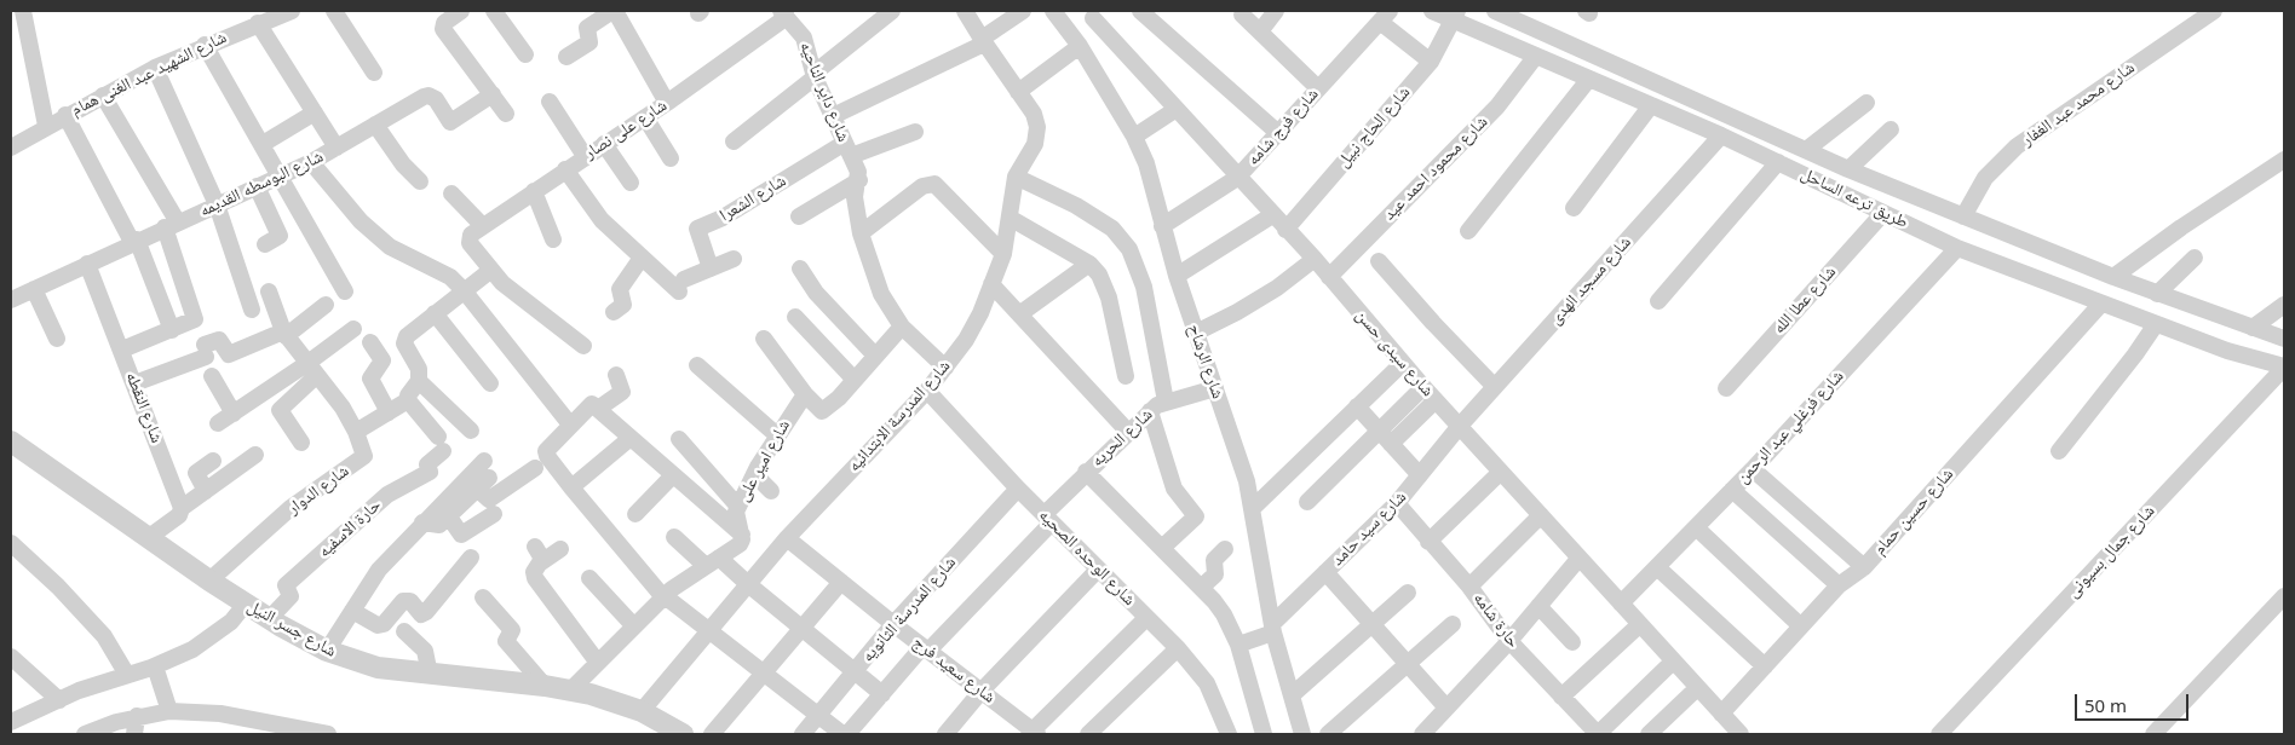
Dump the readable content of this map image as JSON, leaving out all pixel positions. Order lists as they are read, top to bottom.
{
  "streets": {
    "street": [
      "شارع الشهيد عبد الغنى همام",
      "شارع داير الناحيه",
      "شارع محمد عبد الغفار",
      "شارع فرج شامه",
      "شارع الحاج نبيل",
      "شارع على نصار",
      "شارع محمود احمد عيد",
      "شارع البوسطه القديمه",
      "شارع الشعرا",
      "طريق ترعه الساحل",
      "شارع مسجد الهدى",
      "شارع عطا الله",
      "شارع سيدى حسن",
      "شارع الرشاح",
      "شارع النقطه",
      "شارع المدرسة الابتدائيه",
      "شارع فرغلي عبد الرحمن",
      "شارع الحريه",
      "شارع امير على",
      "شارع الدوار",
      "شارع حسين حمام",
      "حارة الاسفيه",
      "شارع سيد حامد",
      "شارع جمال بسيونى",
      "شارع الوحده الصحيه",
      "شارع المدرسة الثانويه",
      "حارة شامه",
      "شارع جسر النيل",
      "شارع سعيد فرج"
    ]
  },
  "crossings": [
    ["شارع داير الناحيه", "شارع على نصار"],
    ["شارع داير الناحيه", "شارع الشعرا"],
    ["شارع داير الناحيه", "شارع المدرسة الابتدائيه"],
    ["شارع محمد عبد الغفار", "طريق ترعه الساحل"],
    ["شارع فرج شامه", "شارع سيدى حسن"],
    ["شارع فرج شامه", "شارع الرشاح"],
    ["شارع الحاج نبيل", "طريق ترعه الساحل"],
    ["شارع الحاج نبيل", "شارع سيدى حسن"],
    ["شارع محمود احمد عيد", "طريق ترعه الساحل"],
    ["شارع محمود احمد عيد", "شارع سيدى حسن"],
    ["شارع البوسطه القديمه", "شارع النقطه"],
    ["طريق ترعه الساحل", "شارع مسجد الهدى"],
    ["طريق ترعه الساحل", "شارع عطا الله"],
    ["طريق ترعه الساحل", "شارع فرغلي عبد الرحمن"],
    ["طريق ترعه الساحل", "شارع حسين حمام"],
    ["طريق ترعه الساحل", "شارع جمال بسيونى"],
    ["شارع مسجد الهدى", "شارع سيدى حسن"],
    ["شارع مسجد الهدى", "شارع سيد حامد"],
    ["شارع سيدى حسن", "شارع فرغلي عبد الرحمن"],
    ["شارع سيدى حسن", "شارع حسين حمام"],
    ["شارع سيدى حسن", "شارع سيد حامد"],
    ["شارع الرشاح", "شارع الحريه"],
    ["شارع الرشاح", "شارع سيد حامد"],
    ["شارع المدرسة الابتدائيه", "شارع الوحده الصحيه"],
    ["شارع المدرسة الابتدائيه", "شارع جسر النيل"],
    ["شارع المدرسة الابتدائيه", "شارع سعيد فرج"],
    ["شارع الحريه", "شارع الوحده الصحيه"],
    ["شارع الحريه", "شارع سعيد فرج"],
    ["شارع الدوار", "شارع جسر النيل"],
    ["حارة الاسفيه", "شارع جسر النيل"],
    ["شارع سيد حامد", "حارة شامه"],
    ["شارع الوحده الصحيه", "شارع المدرسة الثانويه"],
    ["شارع المدرسة الثانويه", "شارع سعيد فرج"]
  ],
  "scale_bar": "50 m"
}
